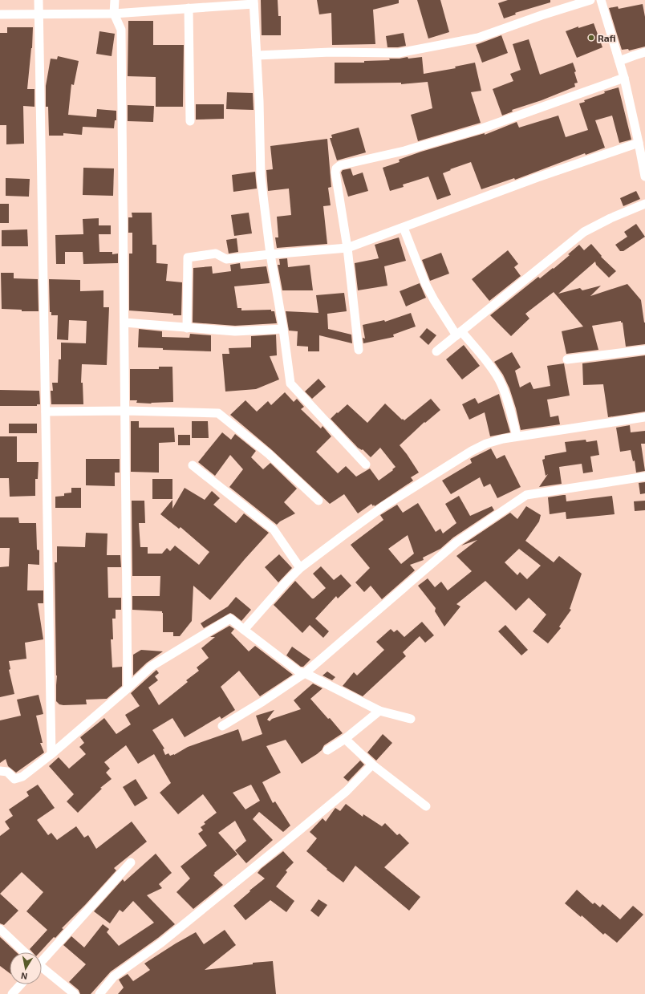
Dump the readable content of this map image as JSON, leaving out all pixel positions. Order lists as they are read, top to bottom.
{
  "places": ["Rafi"],
  "north": "bottom"
}
